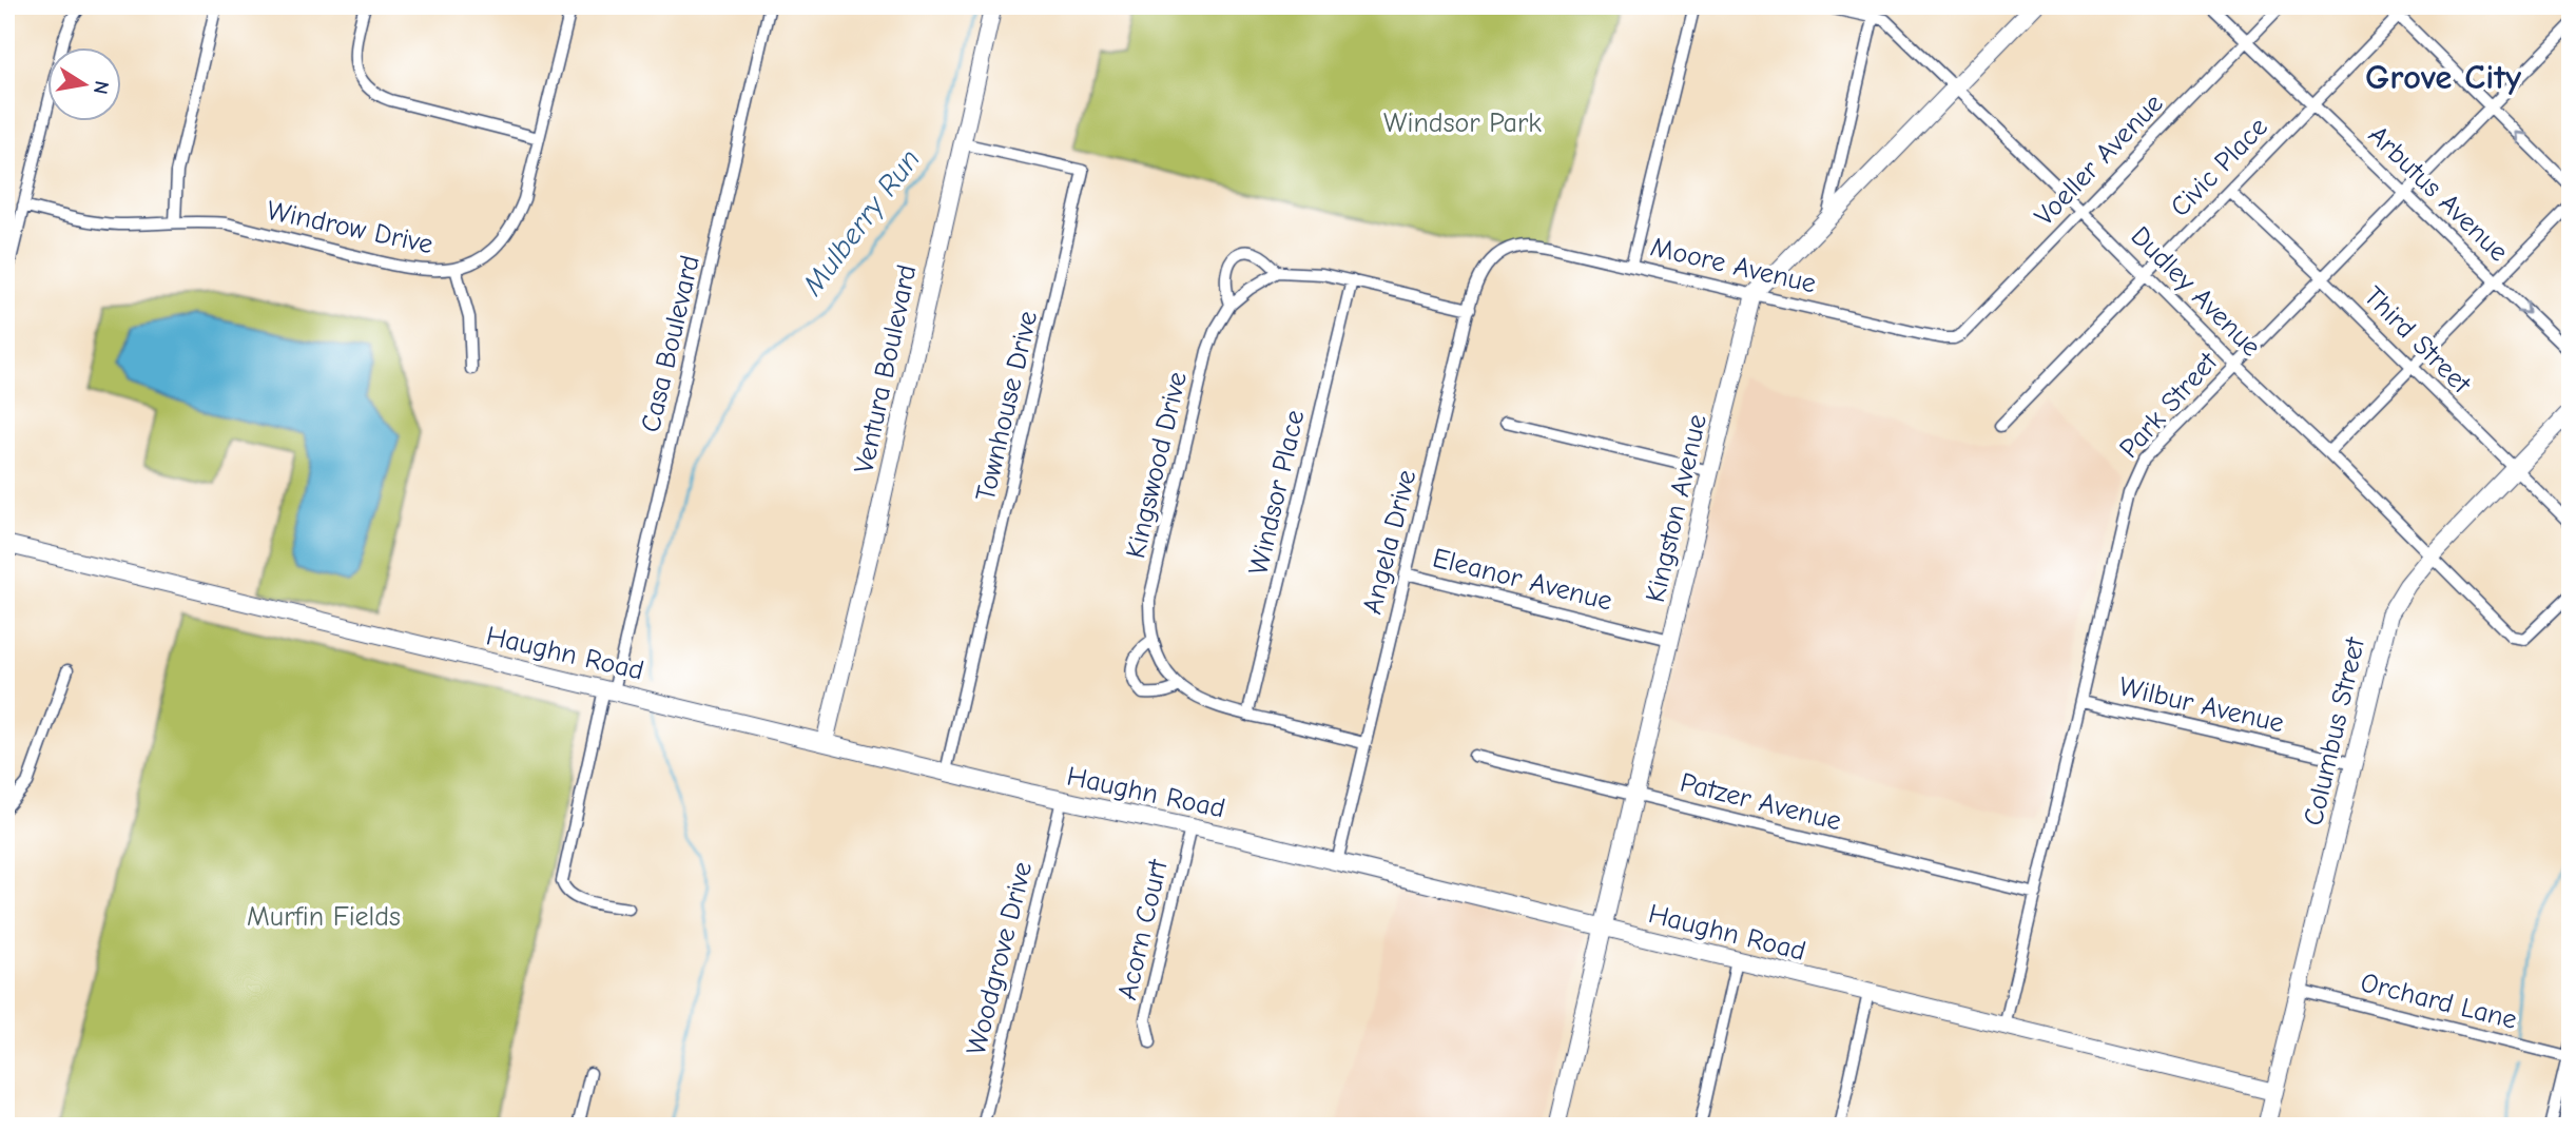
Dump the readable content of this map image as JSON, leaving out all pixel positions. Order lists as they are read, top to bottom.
{
  "streets": {
    "street": [
      "Voeller Avenue",
      "Civic Place",
      "Arbutus Avenue",
      "Windrow Drive",
      "Moore Avenue",
      "Dudley Avenue",
      "Third Street",
      "Casa Boulevard",
      "Ventura Boulevard",
      "Park Street",
      "Townhouse Drive",
      "Kingswood Drive",
      "Windsor Place",
      "Kingston Avenue",
      "Angela Drive",
      "Eleanor Avenue",
      "Haughn Road",
      "Wilbur Avenue",
      "Columbus Street",
      "Patzer Avenue",
      "Acorn Court",
      "Woodgrove Drive",
      "Orchard Lane"
    ]
  },
  "crossings": [
    ["Voeller Avenue", "Arbutus Avenue"],
    ["Voeller Avenue", "Moore Avenue"],
    ["Voeller Avenue", "Dudley Avenue"],
    ["Civic Place", "Arbutus Avenue"],
    ["Civic Place", "Dudley Avenue"],
    ["Civic Place", "Third Street"],
    ["Arbutus Avenue", "Park Street"],
    ["Moore Avenue", "Kingston Avenue"],
    ["Moore Avenue", "Angela Drive"],
    ["Dudley Avenue", "Park Street"],
    ["Dudley Avenue", "Kingston Avenue"],
    ["Dudley Avenue", "Columbus Street"],
    ["Third Street", "Park Street"],
    ["Third Street", "Columbus Street"],
    ["Casa Boulevard", "Haughn Road"],
    ["Ventura Boulevard", "Townhouse Drive"],
    ["Ventura Boulevard", "Haughn Road"],
    ["Park Street", "Haughn Road"],
    ["Park Street", "Wilbur Avenue"],
    ["Park Street", "Patzer Avenue"],
    ["Townhouse Drive", "Haughn Road"],
    ["Kingswood Drive", "Windsor Place"],
    ["Kingswood Drive", "Angela Drive"],
    ["Kingston Avenue", "Eleanor Avenue"],
    ["Kingston Avenue", "Haughn Road"],
    ["Kingston Avenue", "Patzer Avenue"],
    ["Angela Drive", "Eleanor Avenue"],
    ["Angela Drive", "Haughn Road"],
    ["Haughn Road", "Columbus Street"],
    ["Haughn Road", "Acorn Court"],
    ["Haughn Road", "Woodgrove Drive"],
    ["Wilbur Avenue", "Columbus Street"],
    ["Columbus Street", "Orchard Lane"]
  ],
  "districts": ["Grove City"],
  "water": ["Mulberry Run"],
  "parks": ["Windsor Park", "Murfin Fields"],
  "north": "right"
}
